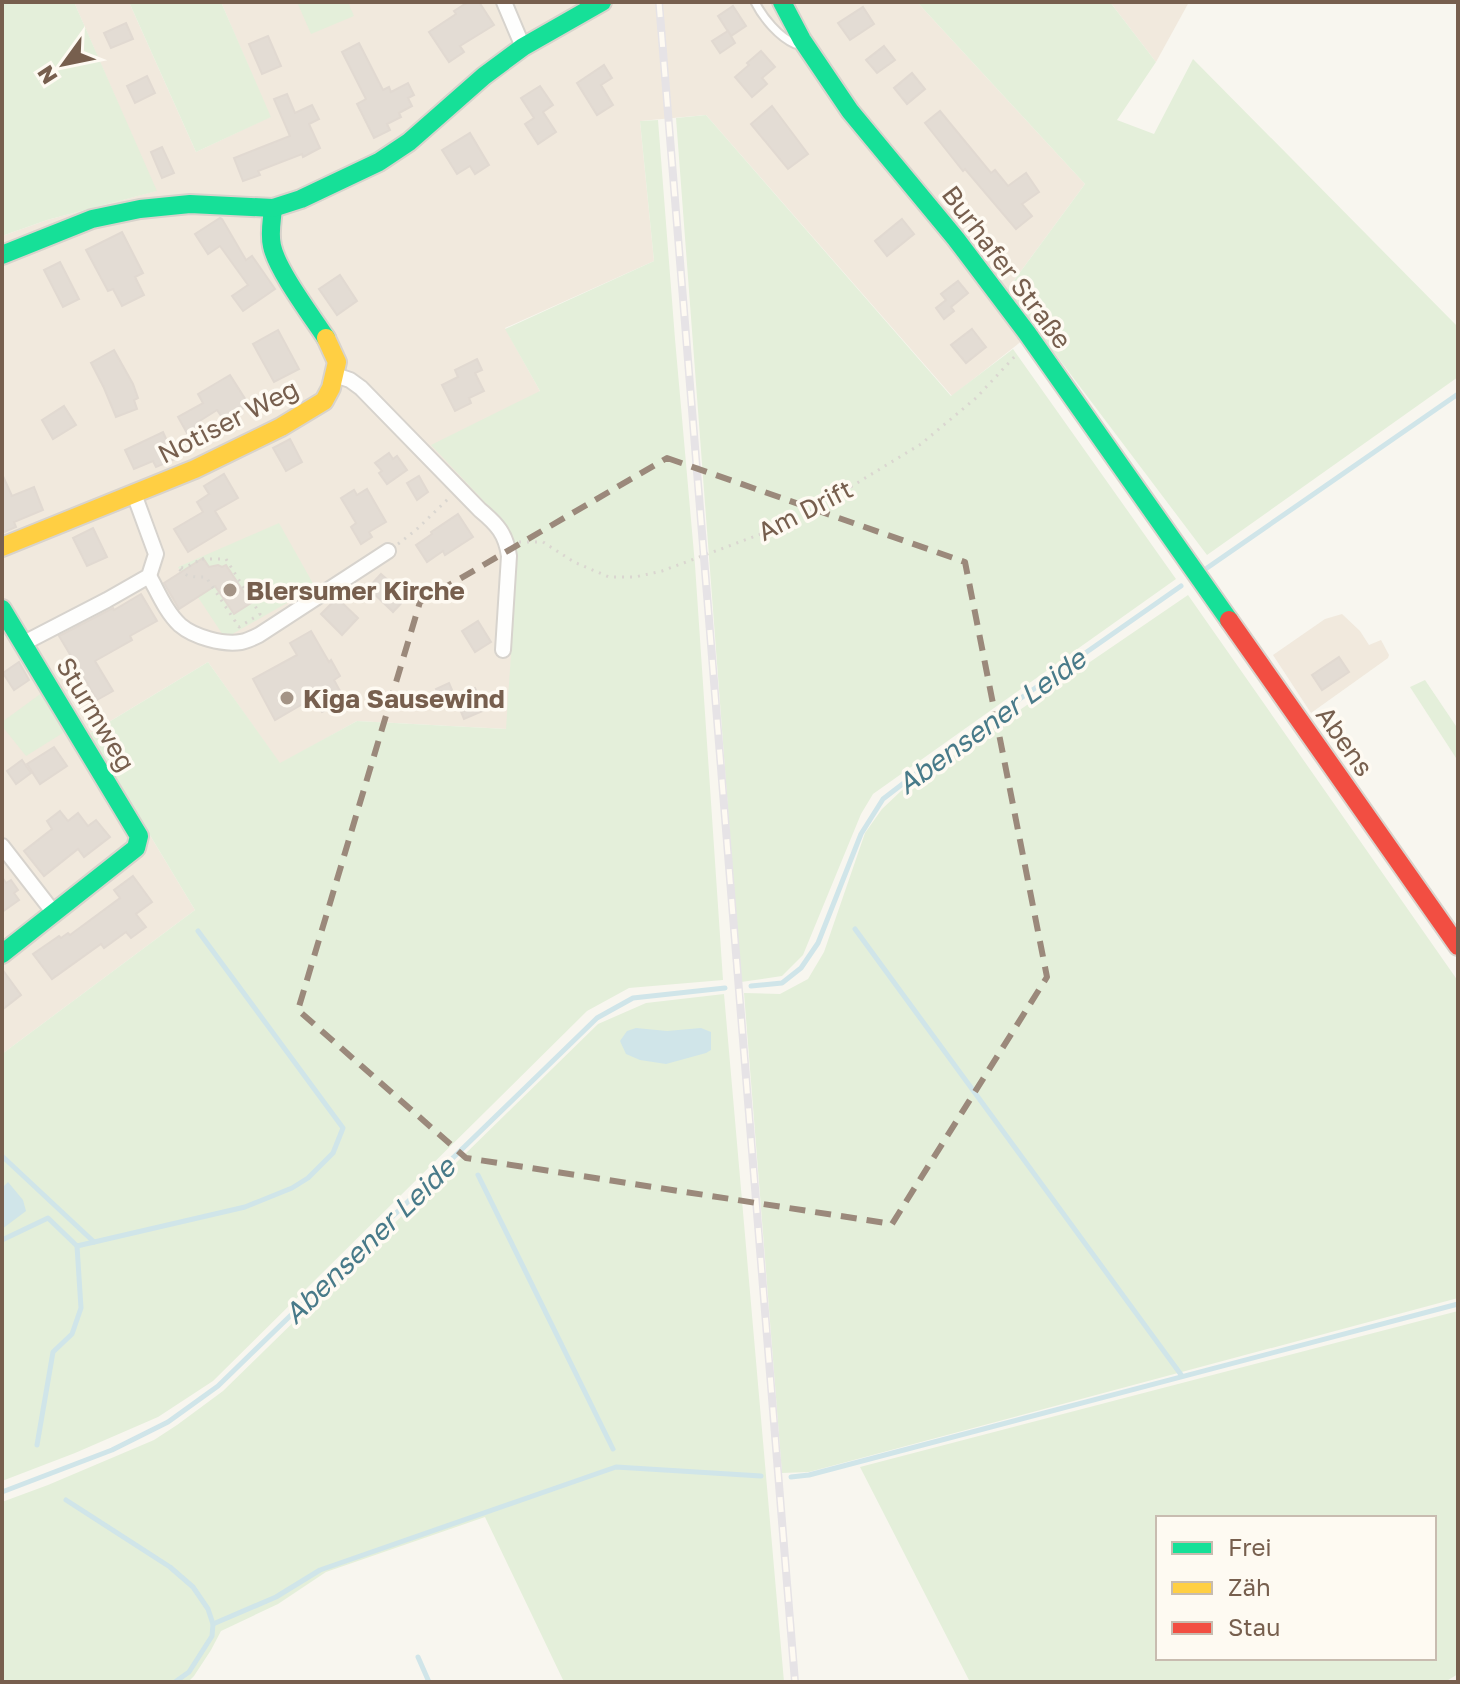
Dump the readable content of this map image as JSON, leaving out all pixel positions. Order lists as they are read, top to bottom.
{
  "streets": {
    "street": [
      "Burhafer Straße",
      "Notiser Weg",
      "Sturmweg",
      "Abens"
    ],
    "path": ["Am Drift"]
  },
  "crossings": [
    ["Burhafer Straße", "Abens"]
  ],
  "water": ["Abensener Leide"],
  "places": ["Blersumer Kirche", "Kiga Sausewind"],
  "legend": ["Frei", "Zäh", "Stau"],
  "north": "bottom left"
}
